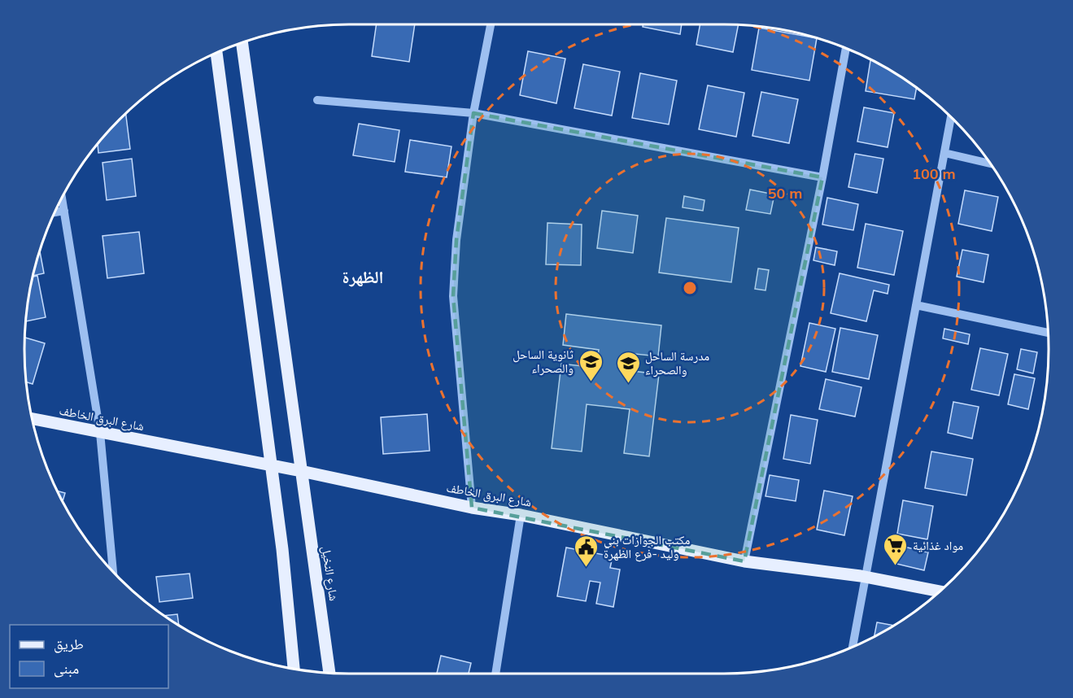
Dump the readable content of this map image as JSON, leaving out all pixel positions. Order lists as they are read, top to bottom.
{
  "streets": {
    "main road": ["شارع البرق الخاطف", "شارع النخيل"]
  },
  "crossings": [
    ["شارع البرق الخاطف", "شارع النخيل"]
  ],
  "districts": ["الظهرة"],
  "places": {
    "school or university": ["ثانوية الساحل والصحراء", "مدرسة الساحل والصحراء"],
    "supermarket": ["مواد غذائية"],
    "public building": ["مكتب الجوازات بني وليد -فرع الظهرة"]
  },
  "legend": ["طريق", "مبنى"],
  "rings": ["100 m", "50 m"]
}
